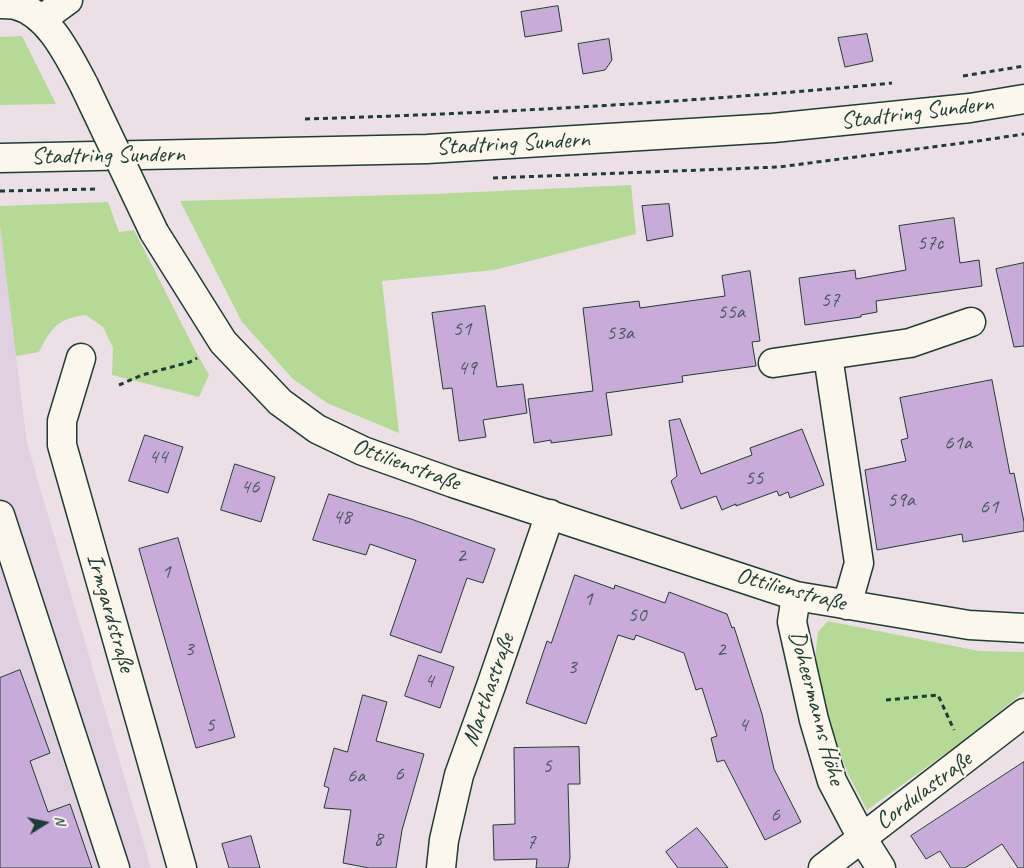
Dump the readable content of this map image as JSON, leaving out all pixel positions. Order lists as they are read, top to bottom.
{
  "streets": {
    "street": [
      "Stadtring Sundern",
      "Ottilienstraße",
      "Irmgardstraße",
      "Marthastraße",
      "Doheermanns Höhe",
      "Cordulastraße"
    ]
  },
  "crossings": [
    ["Ottilienstraße", "Marthastraße"],
    ["Ottilienstraße", "Doheermanns Höhe"],
    ["Doheermanns Höhe", "Cordulastraße"]
  ],
  "house_numbers": [
    "57c",
    "57",
    "55a",
    "51",
    "53a",
    "49",
    "61a",
    "44",
    "55",
    "46",
    "59a",
    "61",
    "48",
    "2",
    "1",
    "1",
    "50",
    "3",
    "2",
    "3",
    "4",
    "5",
    "4",
    "5",
    "6",
    "6a",
    "6",
    "8",
    "7"
  ],
  "north": "right"
}
